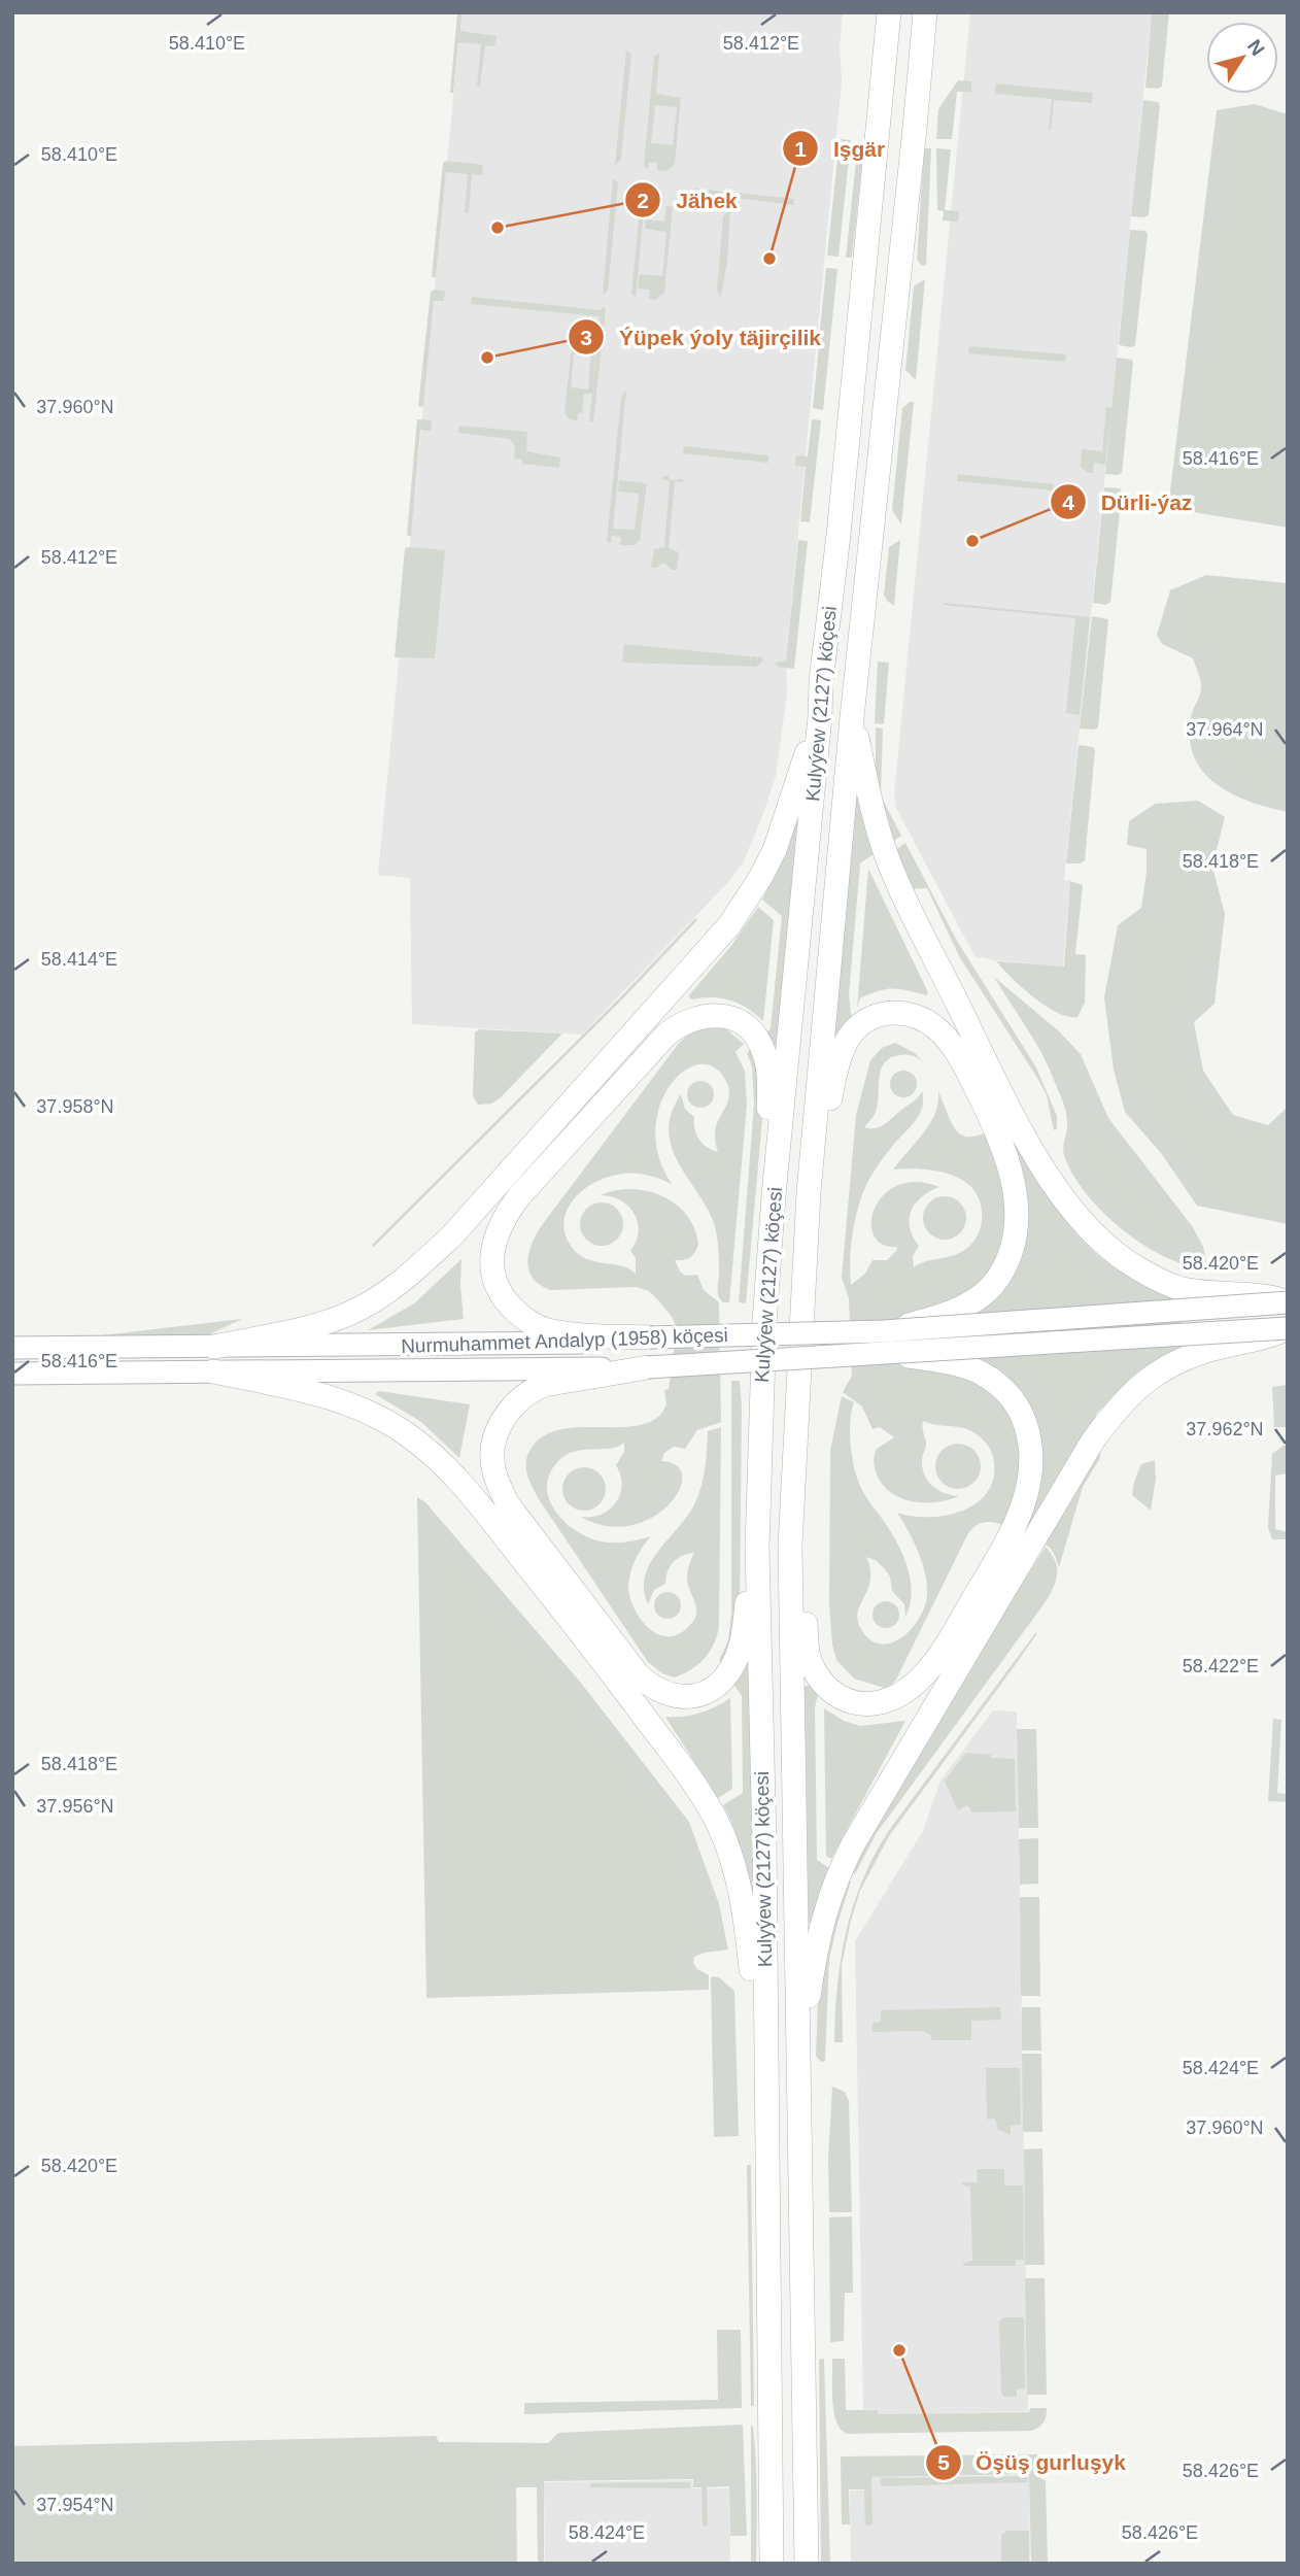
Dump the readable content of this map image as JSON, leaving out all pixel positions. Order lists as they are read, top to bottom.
{
  "streets": {
    "highway": ["Kulyýew (2127) köçesi"],
    "main road": ["Nurmuhammet Andalyp (1958) köçesi"]
  },
  "places": [
    "Jähek",
    "Işgär",
    "Ýüpek ýoly täjirçilik",
    "Dürli-ýaz",
    "Öşüş gurluşyk"
  ],
  "north": "top right",
  "coordinates": [
    "58.412°E",
    "58.410°E",
    "37.960°N",
    "58.416°E",
    "37.964°N",
    "58.418°E",
    "58.414°E",
    "37.958°N",
    "58.420°E",
    "37.962°N",
    "58.422°E",
    "37.956°N",
    "58.424°E",
    "58.426°E",
    "37.954°N"
  ]
}
